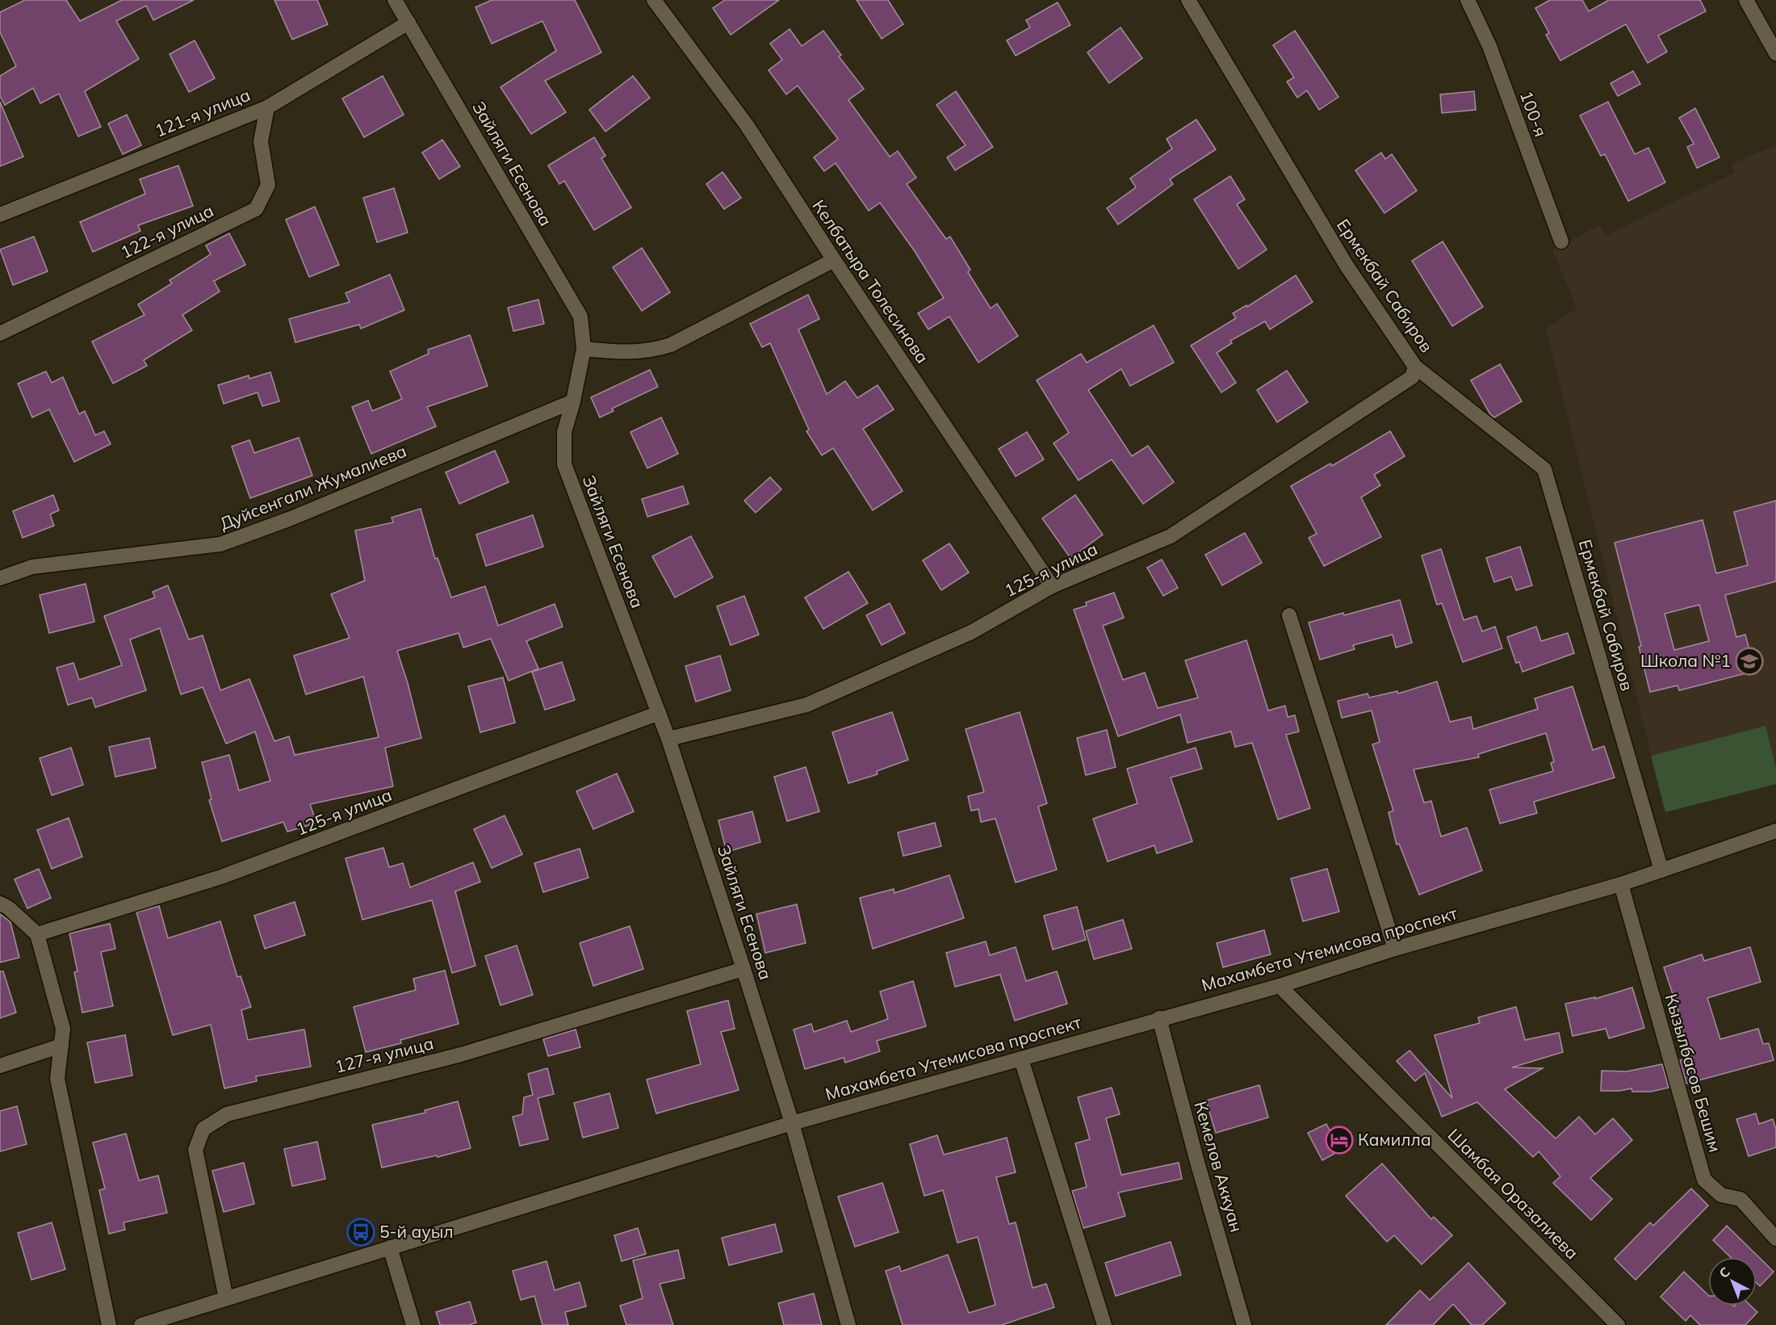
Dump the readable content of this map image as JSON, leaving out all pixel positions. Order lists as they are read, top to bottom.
{
  "streets": {
    "street": [
      "121-я улица",
      "100-я",
      "Зайляги Есенова",
      "122-я улица",
      "Келбатыра Толесинова",
      "Ермекбай Сабиров",
      "Дуйсенгали Жумалиева",
      "125-я улица",
      "Махамбета Утемисова проспект",
      "127-я улица",
      "Кызылбасов Бешим",
      "Кемелов Аккуан",
      "Шамбая Оразалиева"
    ]
  },
  "crossings": [
    ["121-я улица", "Зайляги Есенова"],
    ["121-я улица", "122-я улица"],
    ["Зайляги Есенова", "Дуйсенгали Жумалиева"],
    ["Зайляги Есенова", "125-я улица"],
    ["Зайляги Есенова", "Махамбета Утемисова проспект"],
    ["Зайляги Есенова", "127-я улица"],
    ["Келбатыра Толесинова", "125-я улица"],
    ["Ермекбай Сабиров", "125-я улица"],
    ["Ермекбай Сабиров", "Махамбета Утемисова проспект"],
    ["Махамбета Утемисова проспект", "127-я улица"],
    ["Махамбета Утемисова проспект", "Кызылбасов Бешим"],
    ["Махамбета Утемисова проспект", "Кемелов Аккуан"],
    ["Махамбета Утемисова проспект", "Шамбая Оразалиева"]
  ],
  "places": {
    "school or university": ["Школа №1"],
    "hotel": ["Камилла"],
    "bus stop": ["5-й ауыл"]
  },
  "north": "top left"
}
